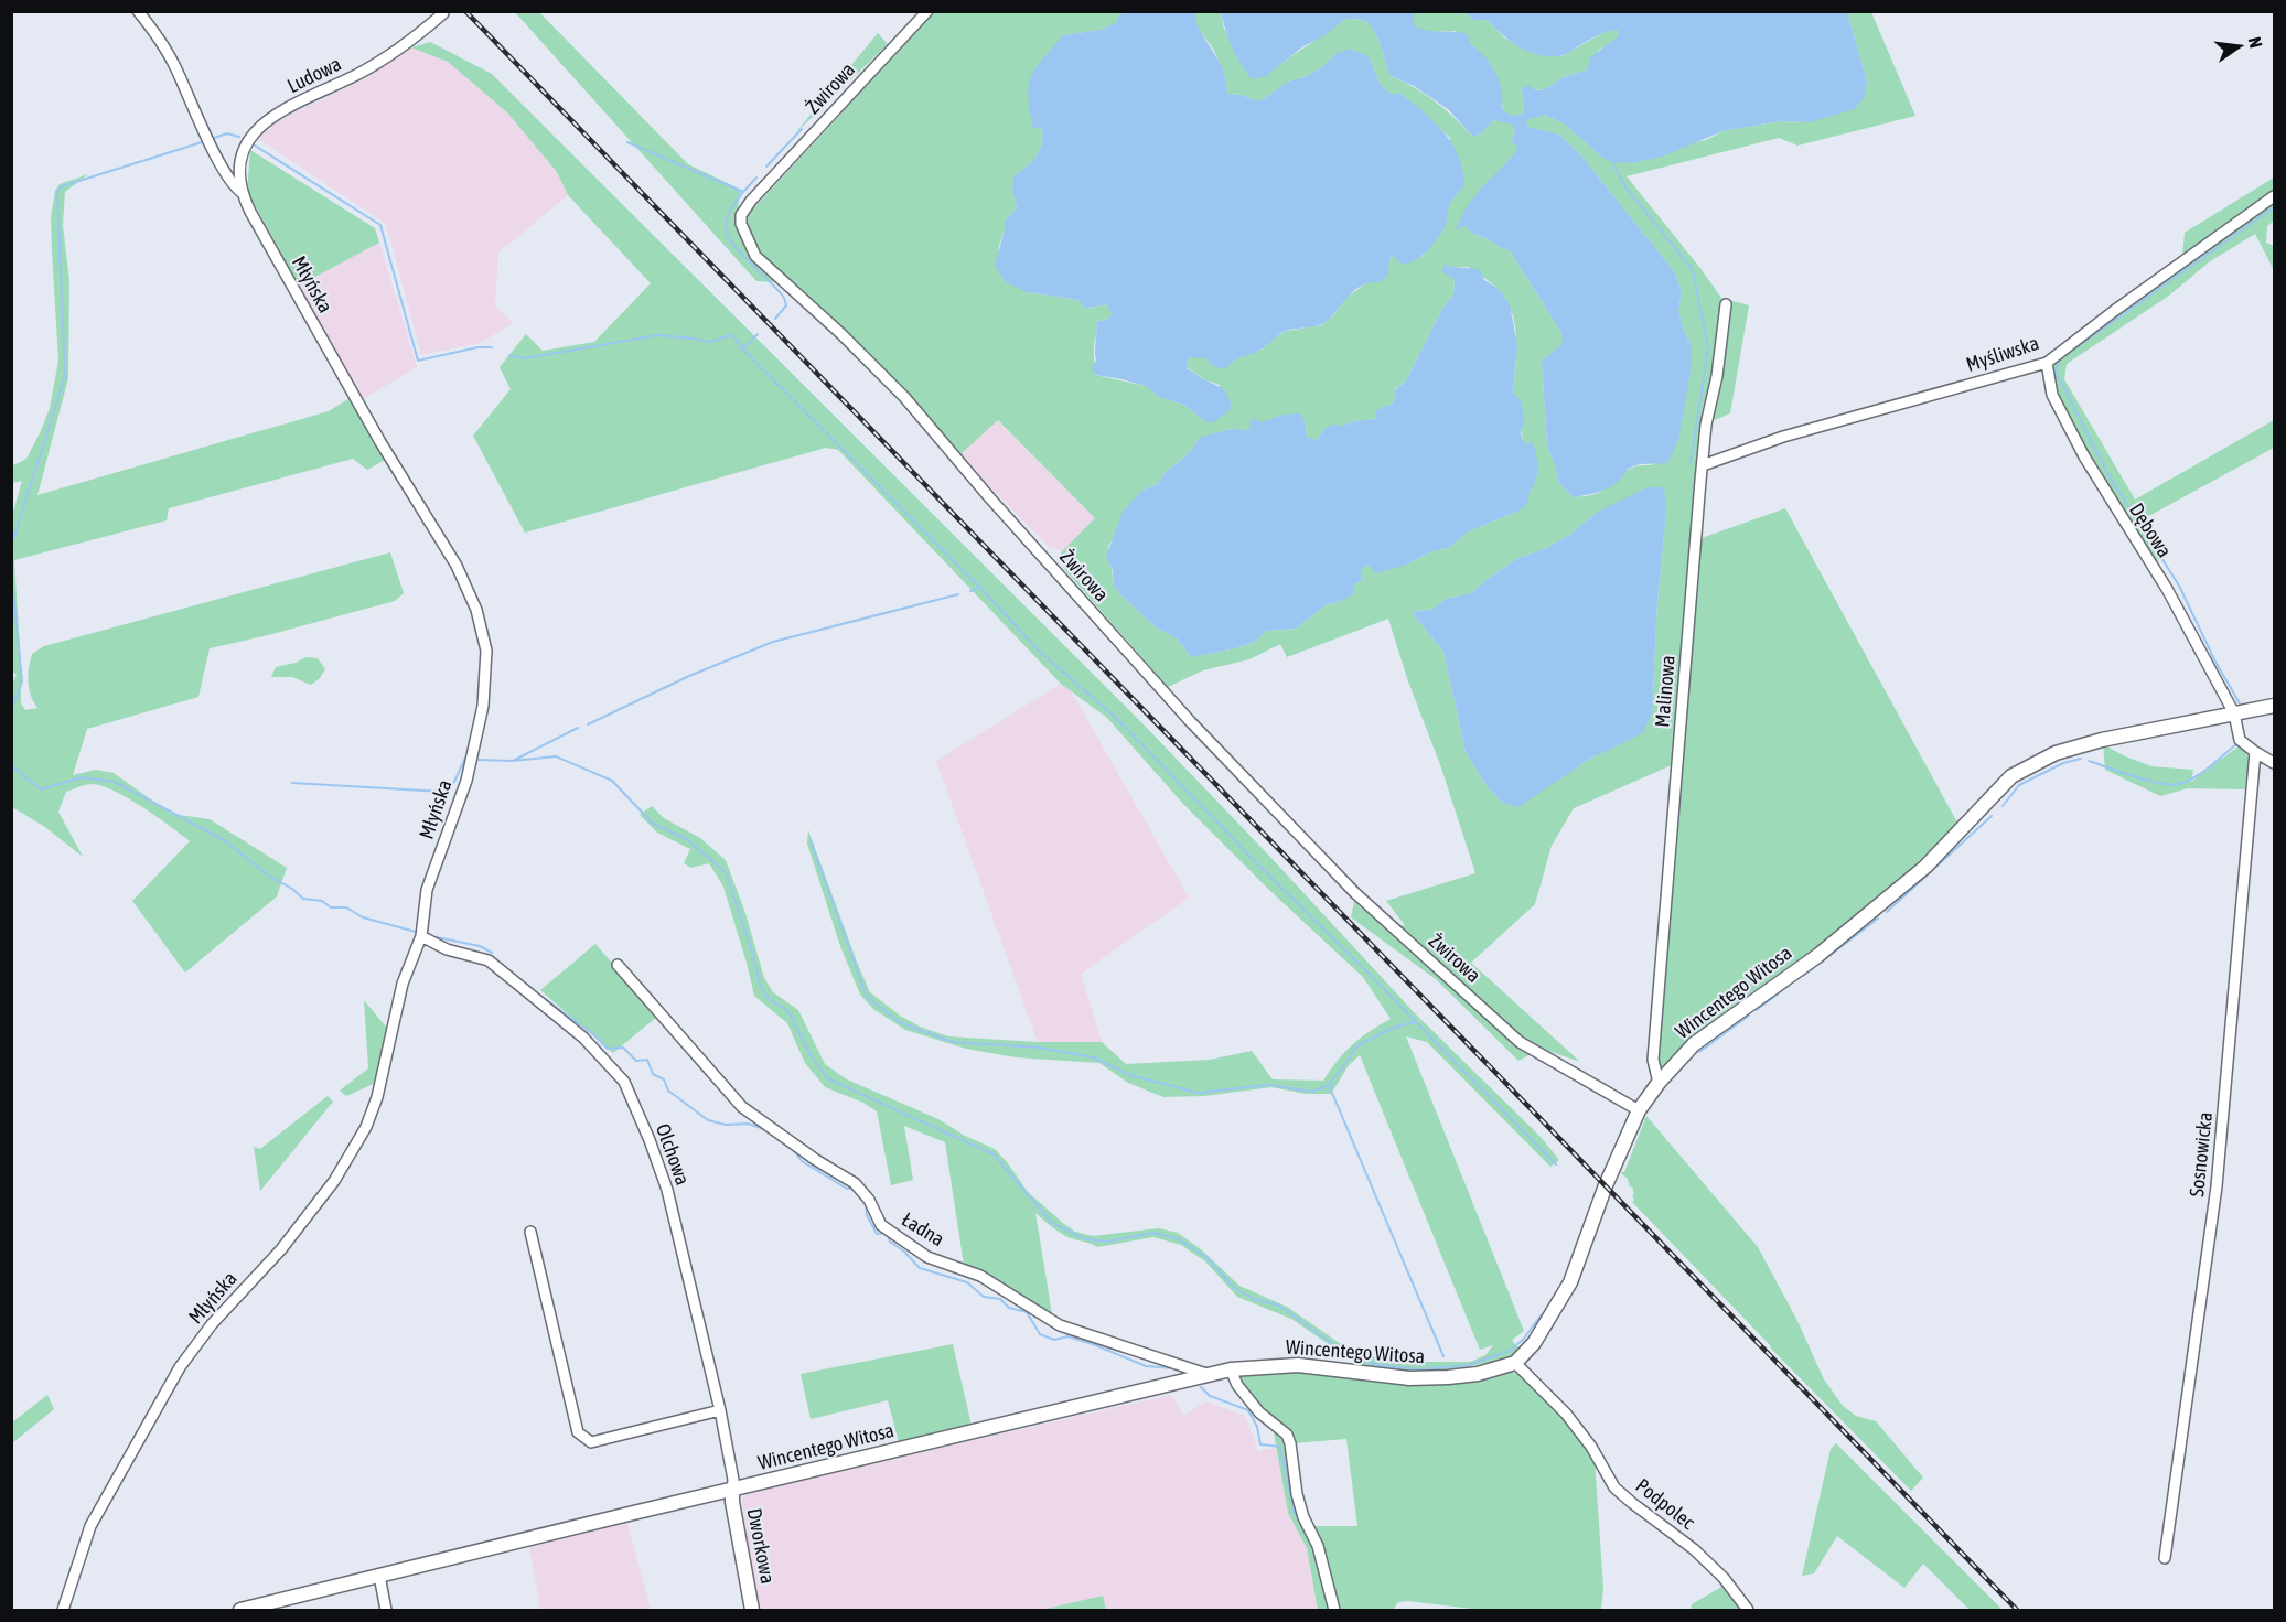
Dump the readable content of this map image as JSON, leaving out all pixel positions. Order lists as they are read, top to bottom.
{
  "streets": {
    "street": [
      "Ludowa",
      "Żwirowa",
      "Młyńska",
      "Myśliwska",
      "Dębowa",
      "Malinowa",
      "Wincentego Witosa",
      "Olchowa",
      "Sosnowicka",
      "Ładna",
      "Podpolec",
      "Dworkowa"
    ]
  },
  "crossings": [
    ["Ludowa", "Młyńska"],
    ["Żwirowa", "Wincentego Witosa"],
    ["Młyńska", "Olchowa"],
    ["Myśliwska", "Dębowa"],
    ["Myśliwska", "Malinowa"],
    ["Dębowa", "Wincentego Witosa"],
    ["Dębowa", "Sosnowicka"],
    ["Malinowa", "Wincentego Witosa"],
    ["Wincentego Witosa", "Olchowa"],
    ["Wincentego Witosa", "Ładna"],
    ["Wincentego Witosa", "Podpolec"],
    ["Wincentego Witosa", "Dworkowa"],
    ["Olchowa", "Dworkowa"]
  ],
  "north": "right"
}
